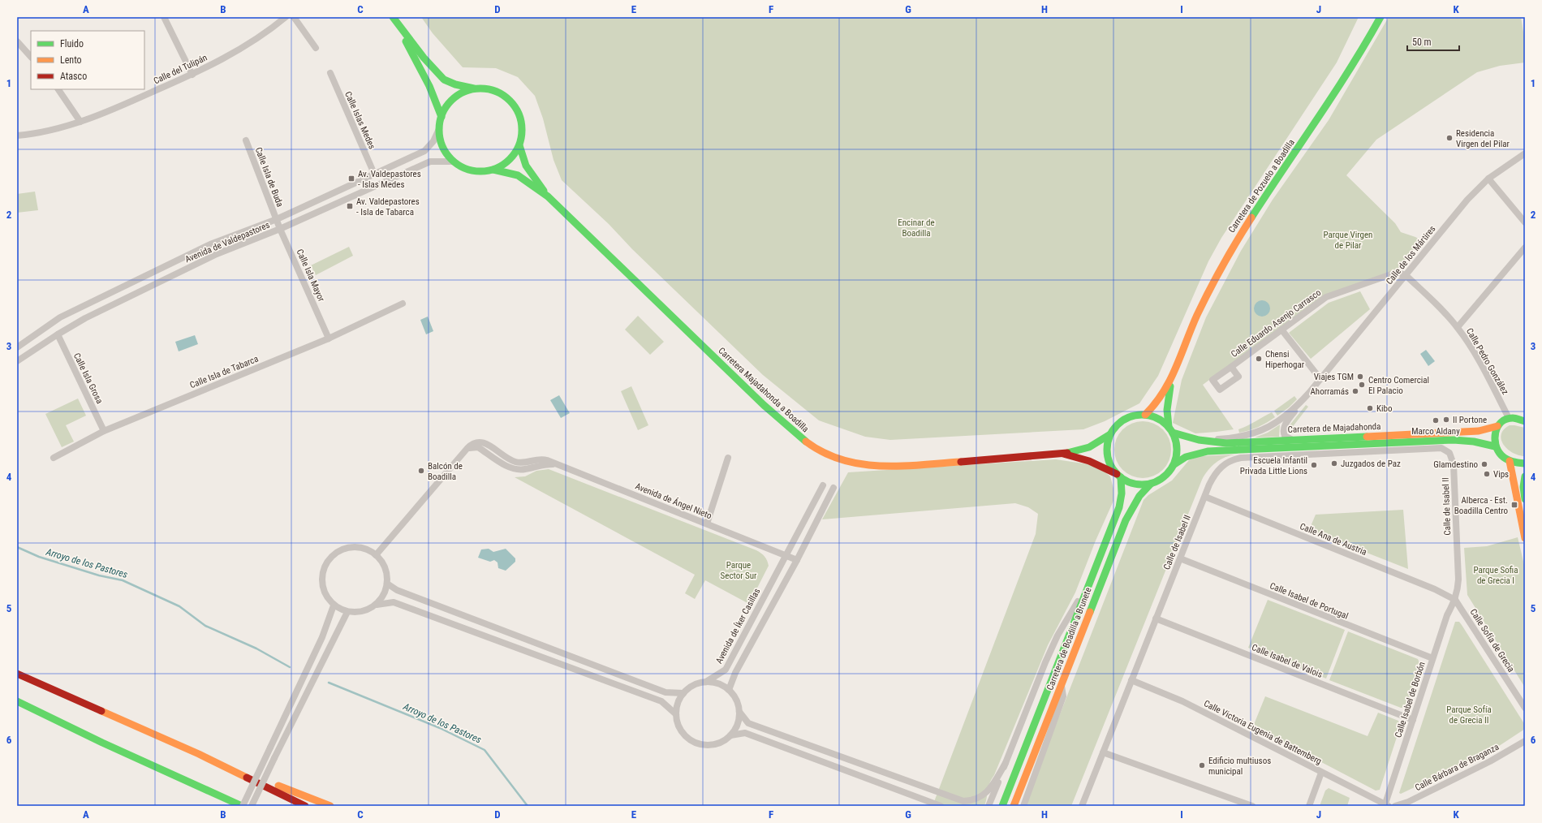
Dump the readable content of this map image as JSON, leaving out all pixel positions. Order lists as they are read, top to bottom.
{
  "streets": {
    "main road": [
      "Carretera de Pozuelo a Boadilla",
      "Carretera Majadahonda a Boadilla",
      "Carretera de Majadahonda",
      "Carretera de Boadilla a Brunete"
    ],
    "street": [
      "Calle del Tulipán",
      "Calle Islas Medes",
      "Calle Isla de Buda",
      "Avenida de Valdepastores",
      "Calle de los Mártires",
      "Calle Isla Mayor",
      "Calle Eduardo Asenjo Carrasco",
      "Calle Pedro González",
      "Calle Isla de Tabarca",
      "Calle Isla Grosa",
      "Avenida de Ángel Nieto",
      "Calle de Isabel II",
      "Calle Ana de Austria",
      "Calle Isabel de Portugal",
      "Avenida de Íker Casillas",
      "Calle Sofía de Grecia",
      "Calle Isabel de Valois",
      "Calle Isabel de Borbón",
      "Calle Victoria Eugenia de Battemberg",
      "Calle Bárbara de Braganza"
    ]
  },
  "crossings": [
    ["Calle Islas Medes", "Avenida de Valdepastores"],
    ["Calle Isla de Buda", "Avenida de Valdepastores"],
    ["Calle Isla de Buda", "Calle Isla Mayor"],
    ["Carretera de Pozuelo a Boadilla", "Carretera Majadahonda a Boadilla"],
    ["Carretera de Pozuelo a Boadilla", "Carretera de Majadahonda"],
    ["Carretera de Pozuelo a Boadilla", "Carretera de Boadilla a Brunete"],
    ["Avenida de Valdepastores", "Calle Isla Mayor"],
    ["Avenida de Valdepastores", "Calle Isla Grosa"],
    ["Avenida de Valdepastores", "Carretera Majadahonda a Boadilla"],
    ["Calle de los Mártires", "Calle Eduardo Asenjo Carrasco"],
    ["Calle de los Mártires", "Calle Pedro González"],
    ["Calle de los Mártires", "Carretera de Majadahonda"],
    ["Calle Isla Mayor", "Calle Isla de Tabarca"],
    ["Calle Eduardo Asenjo Carrasco", "Calle Pedro González"],
    ["Calle Pedro González", "Carretera de Majadahonda"],
    ["Calle Isla de Tabarca", "Calle Isla Grosa"],
    ["Carretera Majadahonda a Boadilla", "Carretera de Majadahonda"],
    ["Carretera Majadahonda a Boadilla", "Carretera de Boadilla a Brunete"],
    ["Carretera de Majadahonda", "Calle de Isabel II"],
    ["Carretera de Majadahonda", "Carretera de Boadilla a Brunete"],
    ["Avenida de Ángel Nieto", "Avenida de Íker Casillas"],
    ["Calle de Isabel II", "Calle Ana de Austria"],
    ["Calle de Isabel II", "Calle Isabel de Portugal"],
    ["Calle de Isabel II", "Calle Sofía de Grecia"],
    ["Calle de Isabel II", "Calle Isabel de Valois"],
    ["Calle de Isabel II", "Calle Isabel de Borbón"],
    ["Calle de Isabel II", "Calle Victoria Eugenia de Battemberg"],
    ["Calle Ana de Austria", "Calle Sofía de Grecia"],
    ["Calle Ana de Austria", "Calle Isabel de Borbón"],
    ["Calle Isabel de Portugal", "Calle Isabel de Borbón"],
    ["Calle Sofía de Grecia", "Calle Isabel de Borbón"],
    ["Calle Isabel de Valois", "Calle Isabel de Borbón"],
    ["Calle Isabel de Borbón", "Calle Victoria Eugenia de Battemberg"]
  ],
  "water": ["Arroyo de los Pastores"],
  "parks": [
    "Encinar de Boadilla",
    "Parque Virgen de Pilar",
    "Parque Sector Sur",
    "Parque Sofia de Grecia I",
    "Parque Sofía de Grecia II"
  ],
  "places": {
    "other": [
      "Residencia Virgen del Pilar",
      "Chensi Hiperhogar",
      "Viajes TGM",
      "Centro Comercial El Palacio",
      "Ahorramás",
      "Kibo",
      "Il Portone",
      "Marco Aldany",
      "Juzgados de Paz",
      "Glamdestino",
      "Escuela Infantil Privada Little Lions",
      "Balcón de Boadilla",
      "Vips",
      "Edificio multiusos municipal"
    ],
    "transit": ["Av. Valdepastores - Islas Medes", "Av. Valdepastores - Isla de Tabarca", "Alberca - Est. Boadilla Centro"]
  },
  "legend": ["Fluido", "Lento", "Atasco"],
  "scale_bar": "50 m",
  "grid": {
    "columns": [
      "A",
      "B",
      "C",
      "D",
      "E",
      "F",
      "G",
      "H",
      "I",
      "J",
      "K"
    ],
    "rows": [
      "1",
      "2",
      "3",
      "4",
      "5",
      "6"
    ]
  }
}
